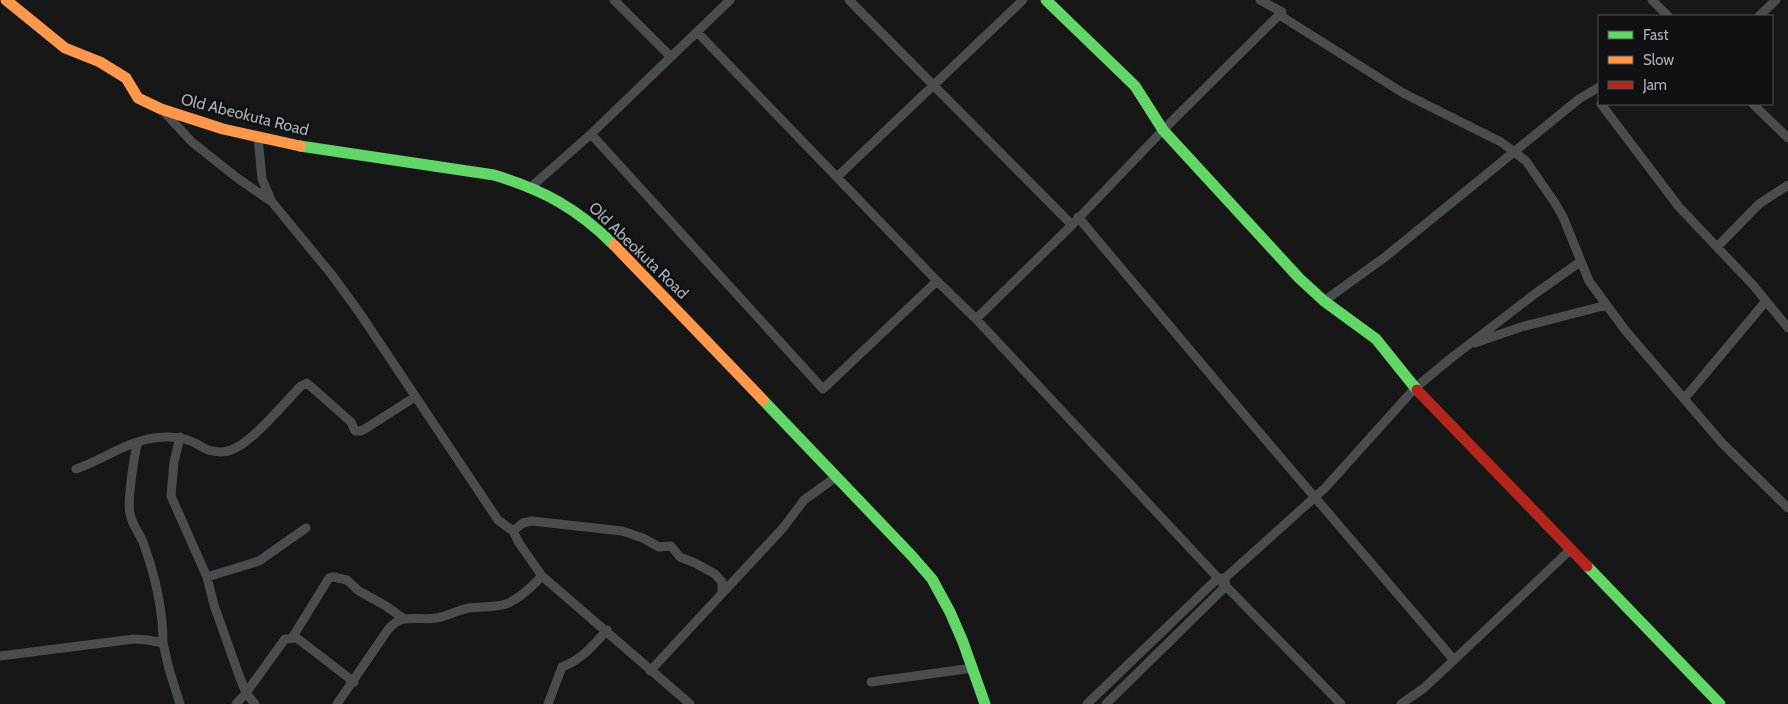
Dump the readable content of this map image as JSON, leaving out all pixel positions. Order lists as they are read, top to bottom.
{
  "streets": {
    "main road": ["Old Abeokuta Road"]
  },
  "legend": ["Fast", "Slow", "Jam"]
}
